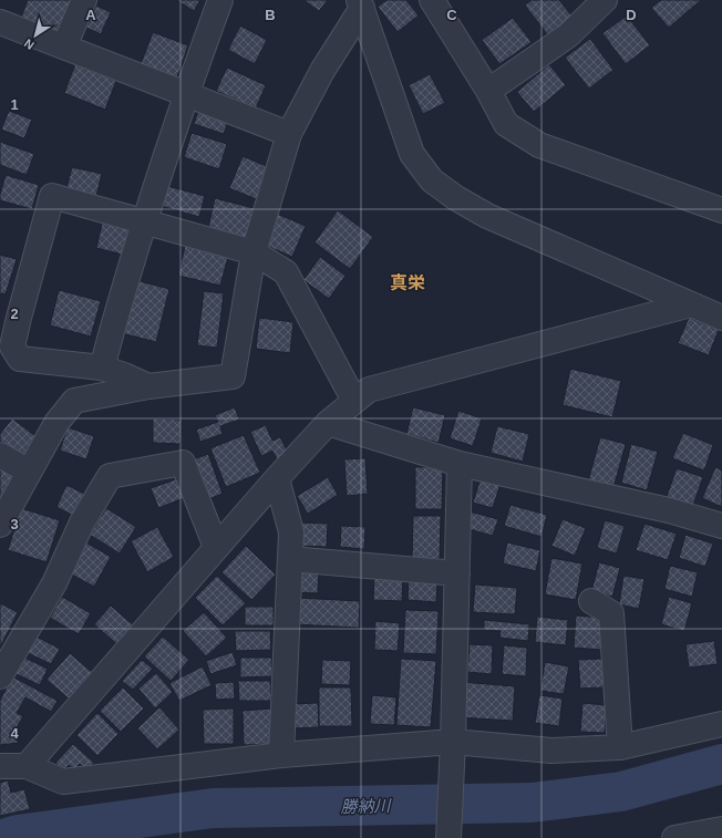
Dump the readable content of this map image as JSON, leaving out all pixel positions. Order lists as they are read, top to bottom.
{
  "districts": ["真栄"],
  "water": ["勝納川"],
  "north": "bottom left",
  "grid": {
    "columns": [
      "A",
      "B",
      "C",
      "D"
    ],
    "rows": [
      "1",
      "2",
      "3",
      "4"
    ]
  }
}
